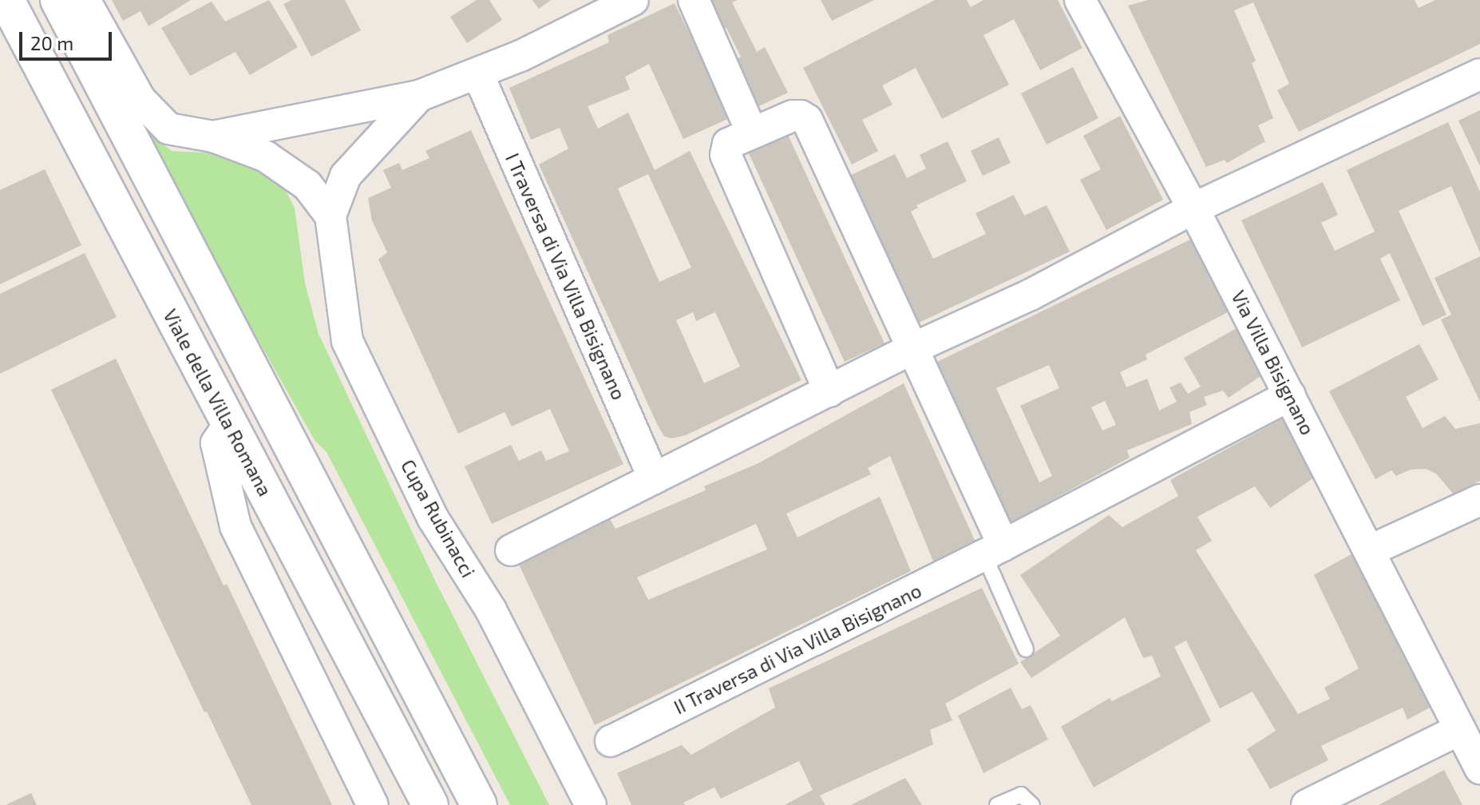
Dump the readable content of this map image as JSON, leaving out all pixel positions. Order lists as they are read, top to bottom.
{
  "streets": {
    "main road": ["Viale della Villa Romana"],
    "street": [
      "I Traversa di Via Villa Bisignano",
      "Via Villa Bisignano",
      "Cupa Rubinacci",
      "II Traversa di Via Villa Bisignano"
    ]
  },
  "crossings": [
    ["I Traversa di Via Villa Bisignano", "Cupa Rubinacci"],
    ["Via Villa Bisignano", "II Traversa di Via Villa Bisignano"]
  ],
  "scale_bar": "20 m"
}
